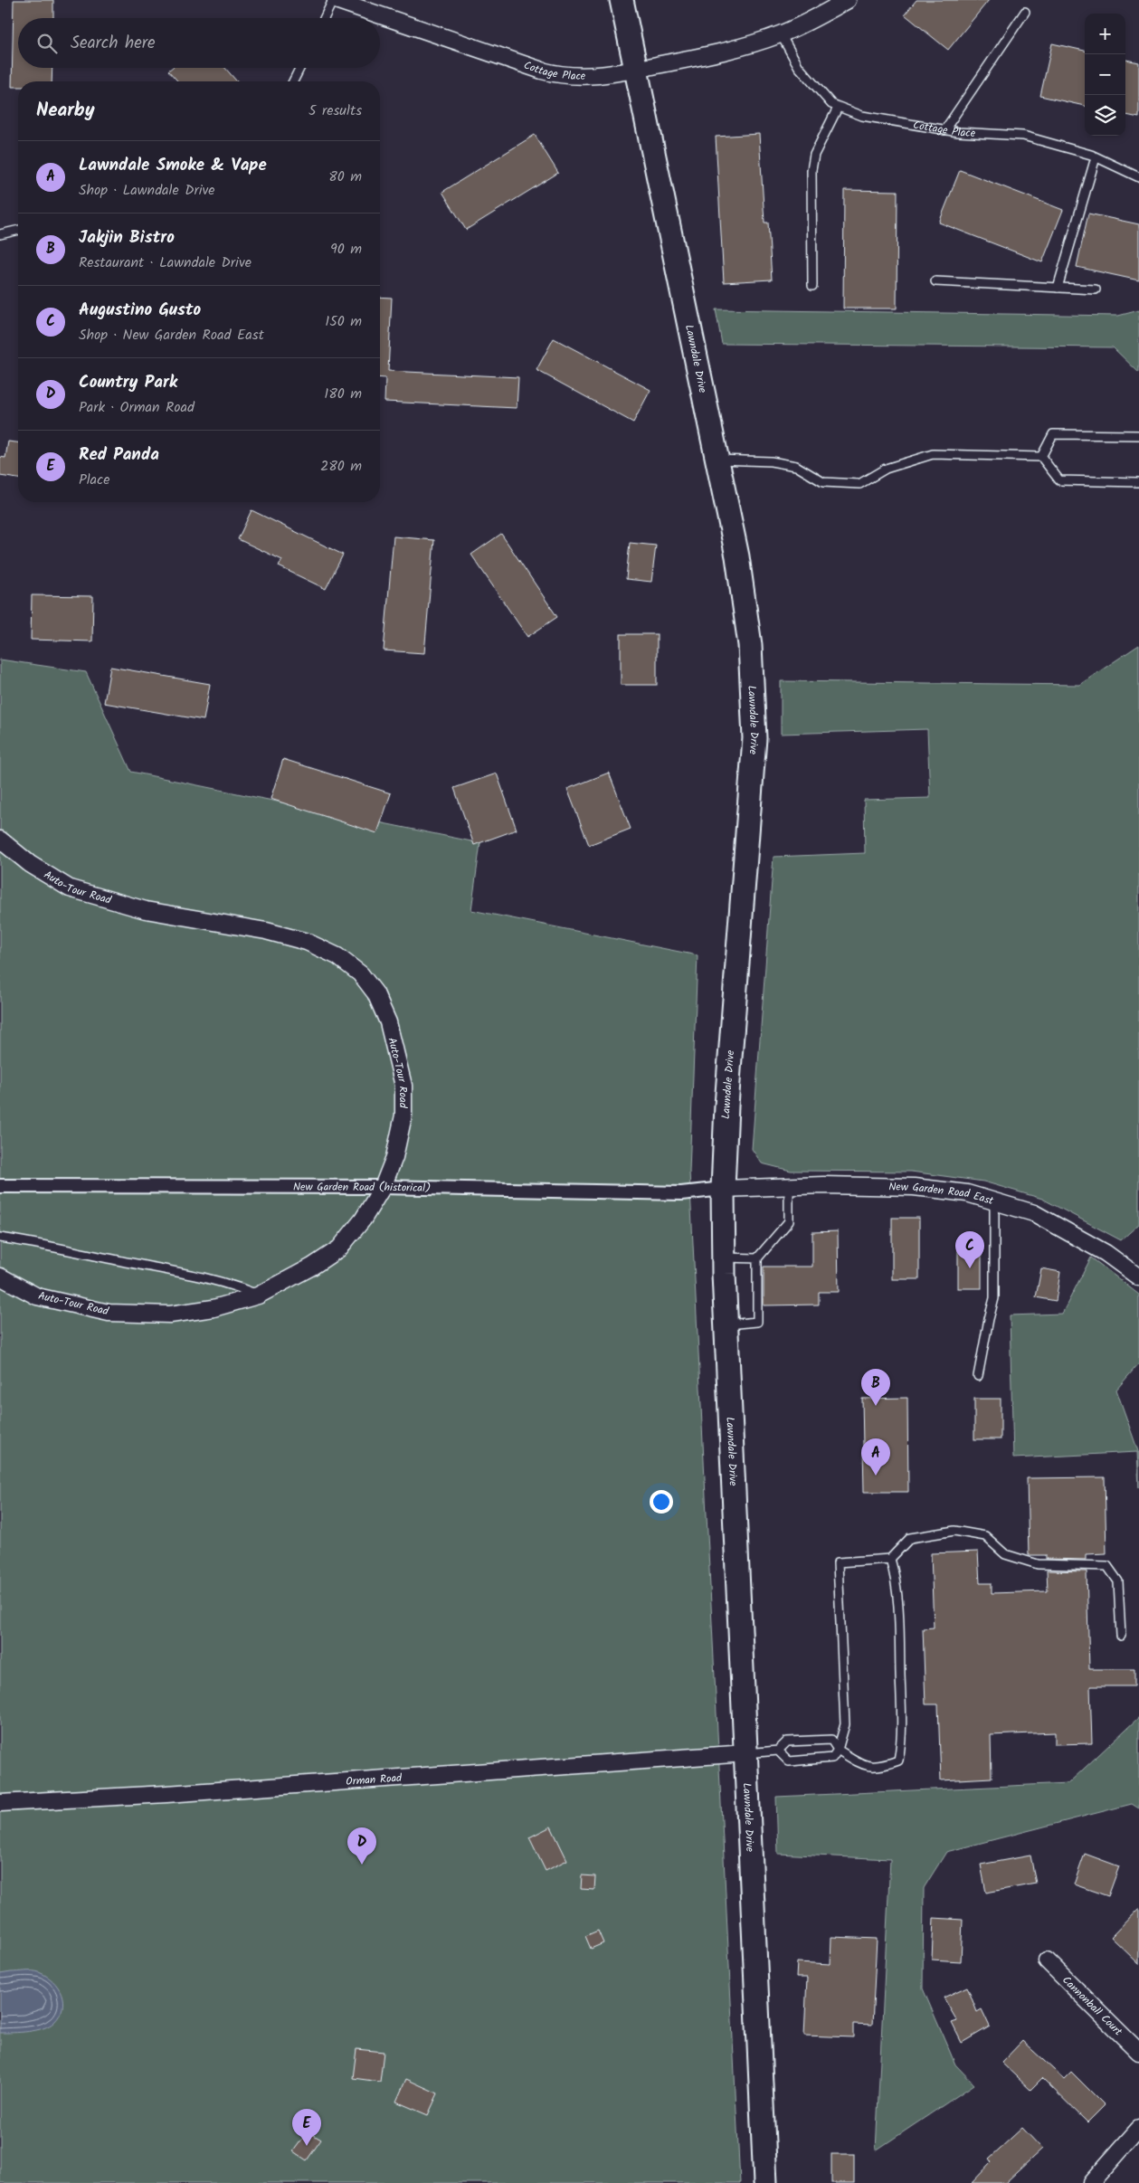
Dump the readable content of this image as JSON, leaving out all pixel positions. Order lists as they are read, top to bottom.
{
  "streets": {
    "main road": ["Lawndale Drive"],
    "street": [
      "Cottage Place",
      "Auto-Tour Road",
      "New Garden Road (historical)",
      "New Garden Road East",
      "Orman Road",
      "Cannonball Court"
    ]
  },
  "crossings": [
    ["Cottage Place", "Lawndale Drive"],
    ["Lawndale Drive", "New Garden Road (historical)"],
    ["Lawndale Drive", "New Garden Road East"],
    ["Lawndale Drive", "Orman Road"],
    ["Auto-Tour Road", "New Garden Road (historical)"],
    ["New Garden Road (historical)", "New Garden Road East"]
  ],
  "page": {
    "map_buttons": ["+", "−"],
    "search": "Search here",
    "heading": ["Nearby", "5 results"],
    "list": [
      {
        "mark": "A",
        "name": "Lawndale Smoke & Vape",
        "note": "Shop · Lawndale Drive",
        "value": "80 m"
      },
      {
        "mark": "B",
        "name": "Jakjin Bistro",
        "note": "Restaurant · Lawndale Drive",
        "value": "90 m"
      },
      {
        "mark": "C",
        "name": "Augustino Gusto",
        "note": "Shop · New Garden Road East",
        "value": "150 m"
      },
      {
        "mark": "D",
        "name": "Country Park",
        "note": "Park · Orman Road",
        "value": "180 m"
      },
      {
        "mark": "E",
        "name": "Red Panda",
        "note": "Place",
        "value": "280 m"
      }
    ],
    "pins": [
      "C",
      "B",
      "A",
      "D",
      "E"
    ]
  }
}
